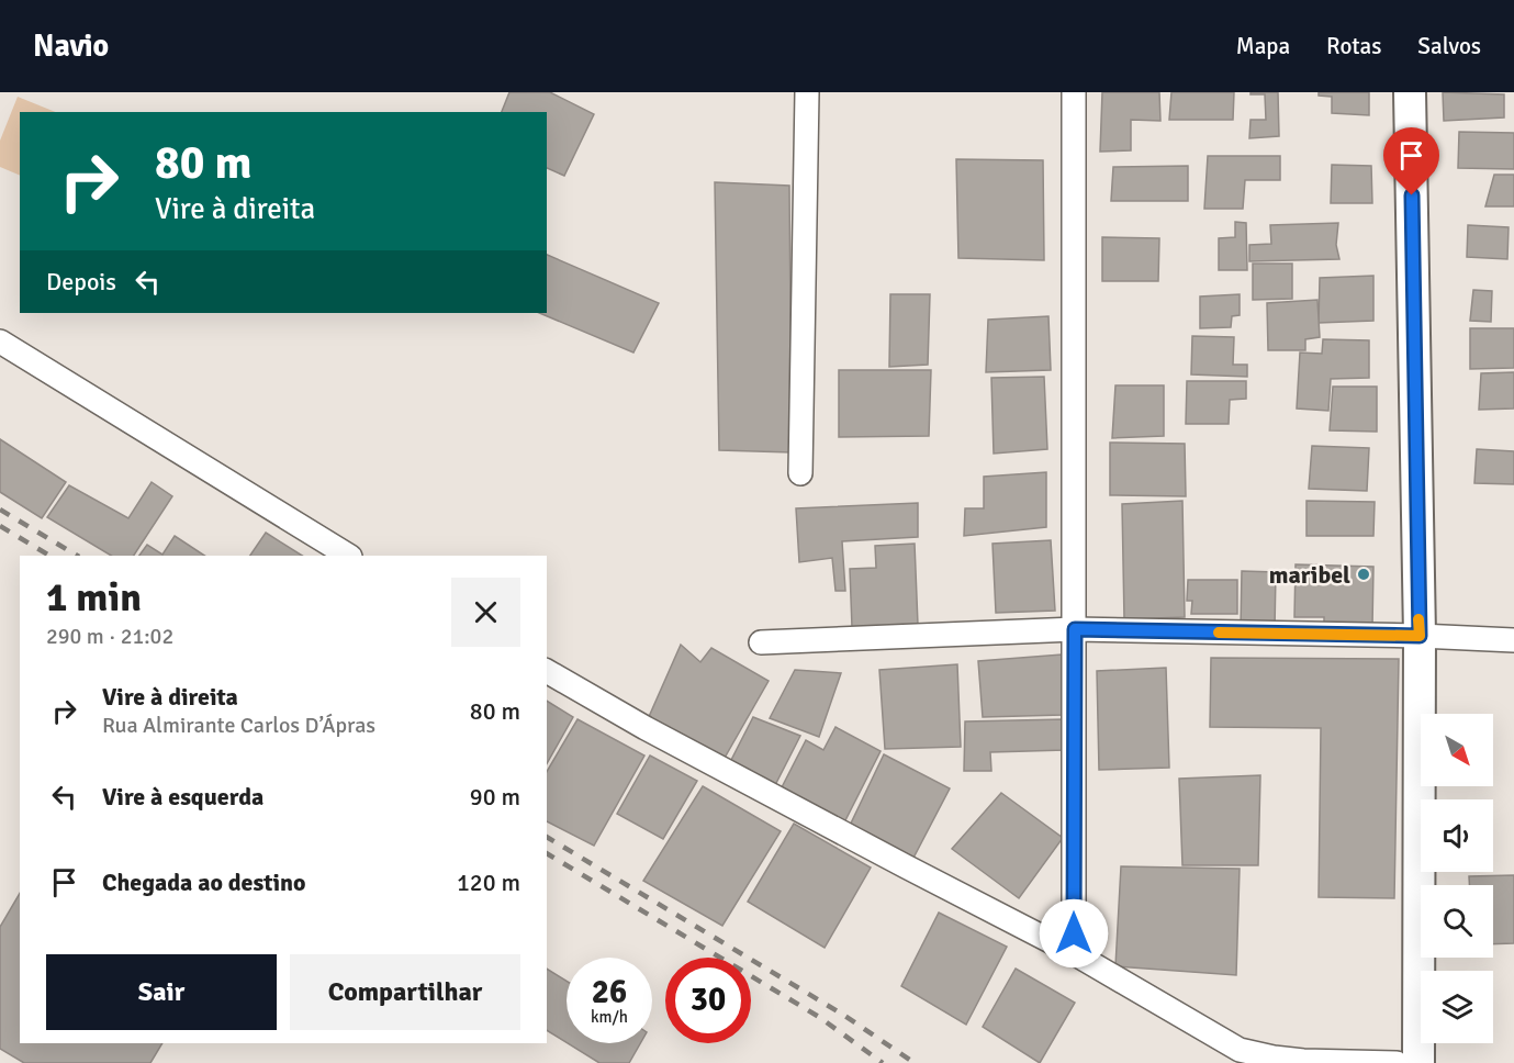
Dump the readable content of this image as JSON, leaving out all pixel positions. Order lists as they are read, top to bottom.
{
  "places": ["maribel"],
  "north": "bottom right",
  "page": {
    "header": "Navio",
    "nav": ["Mapa", "Rotas", "Salvos"],
    "turn": ["80 m", "Vire à direita"],
    "then": "Depois",
    "heading": ["1 min", "290 m · 21:02"],
    "list": [
      {
        "name": "Vire à direita",
        "note": "Rua Almirante Carlos D’Ápras",
        "value": "80 m"
      },
      {
        "name": "Vire à esquerda",
        "value": "90 m"
      },
      {
        "name": "Chegada ao destino",
        "value": "120 m"
      }
    ],
    "buttons": ["Sair", "Compartilhar"],
    "speed": "26 km/h",
    "limit": "30"
  }
}
